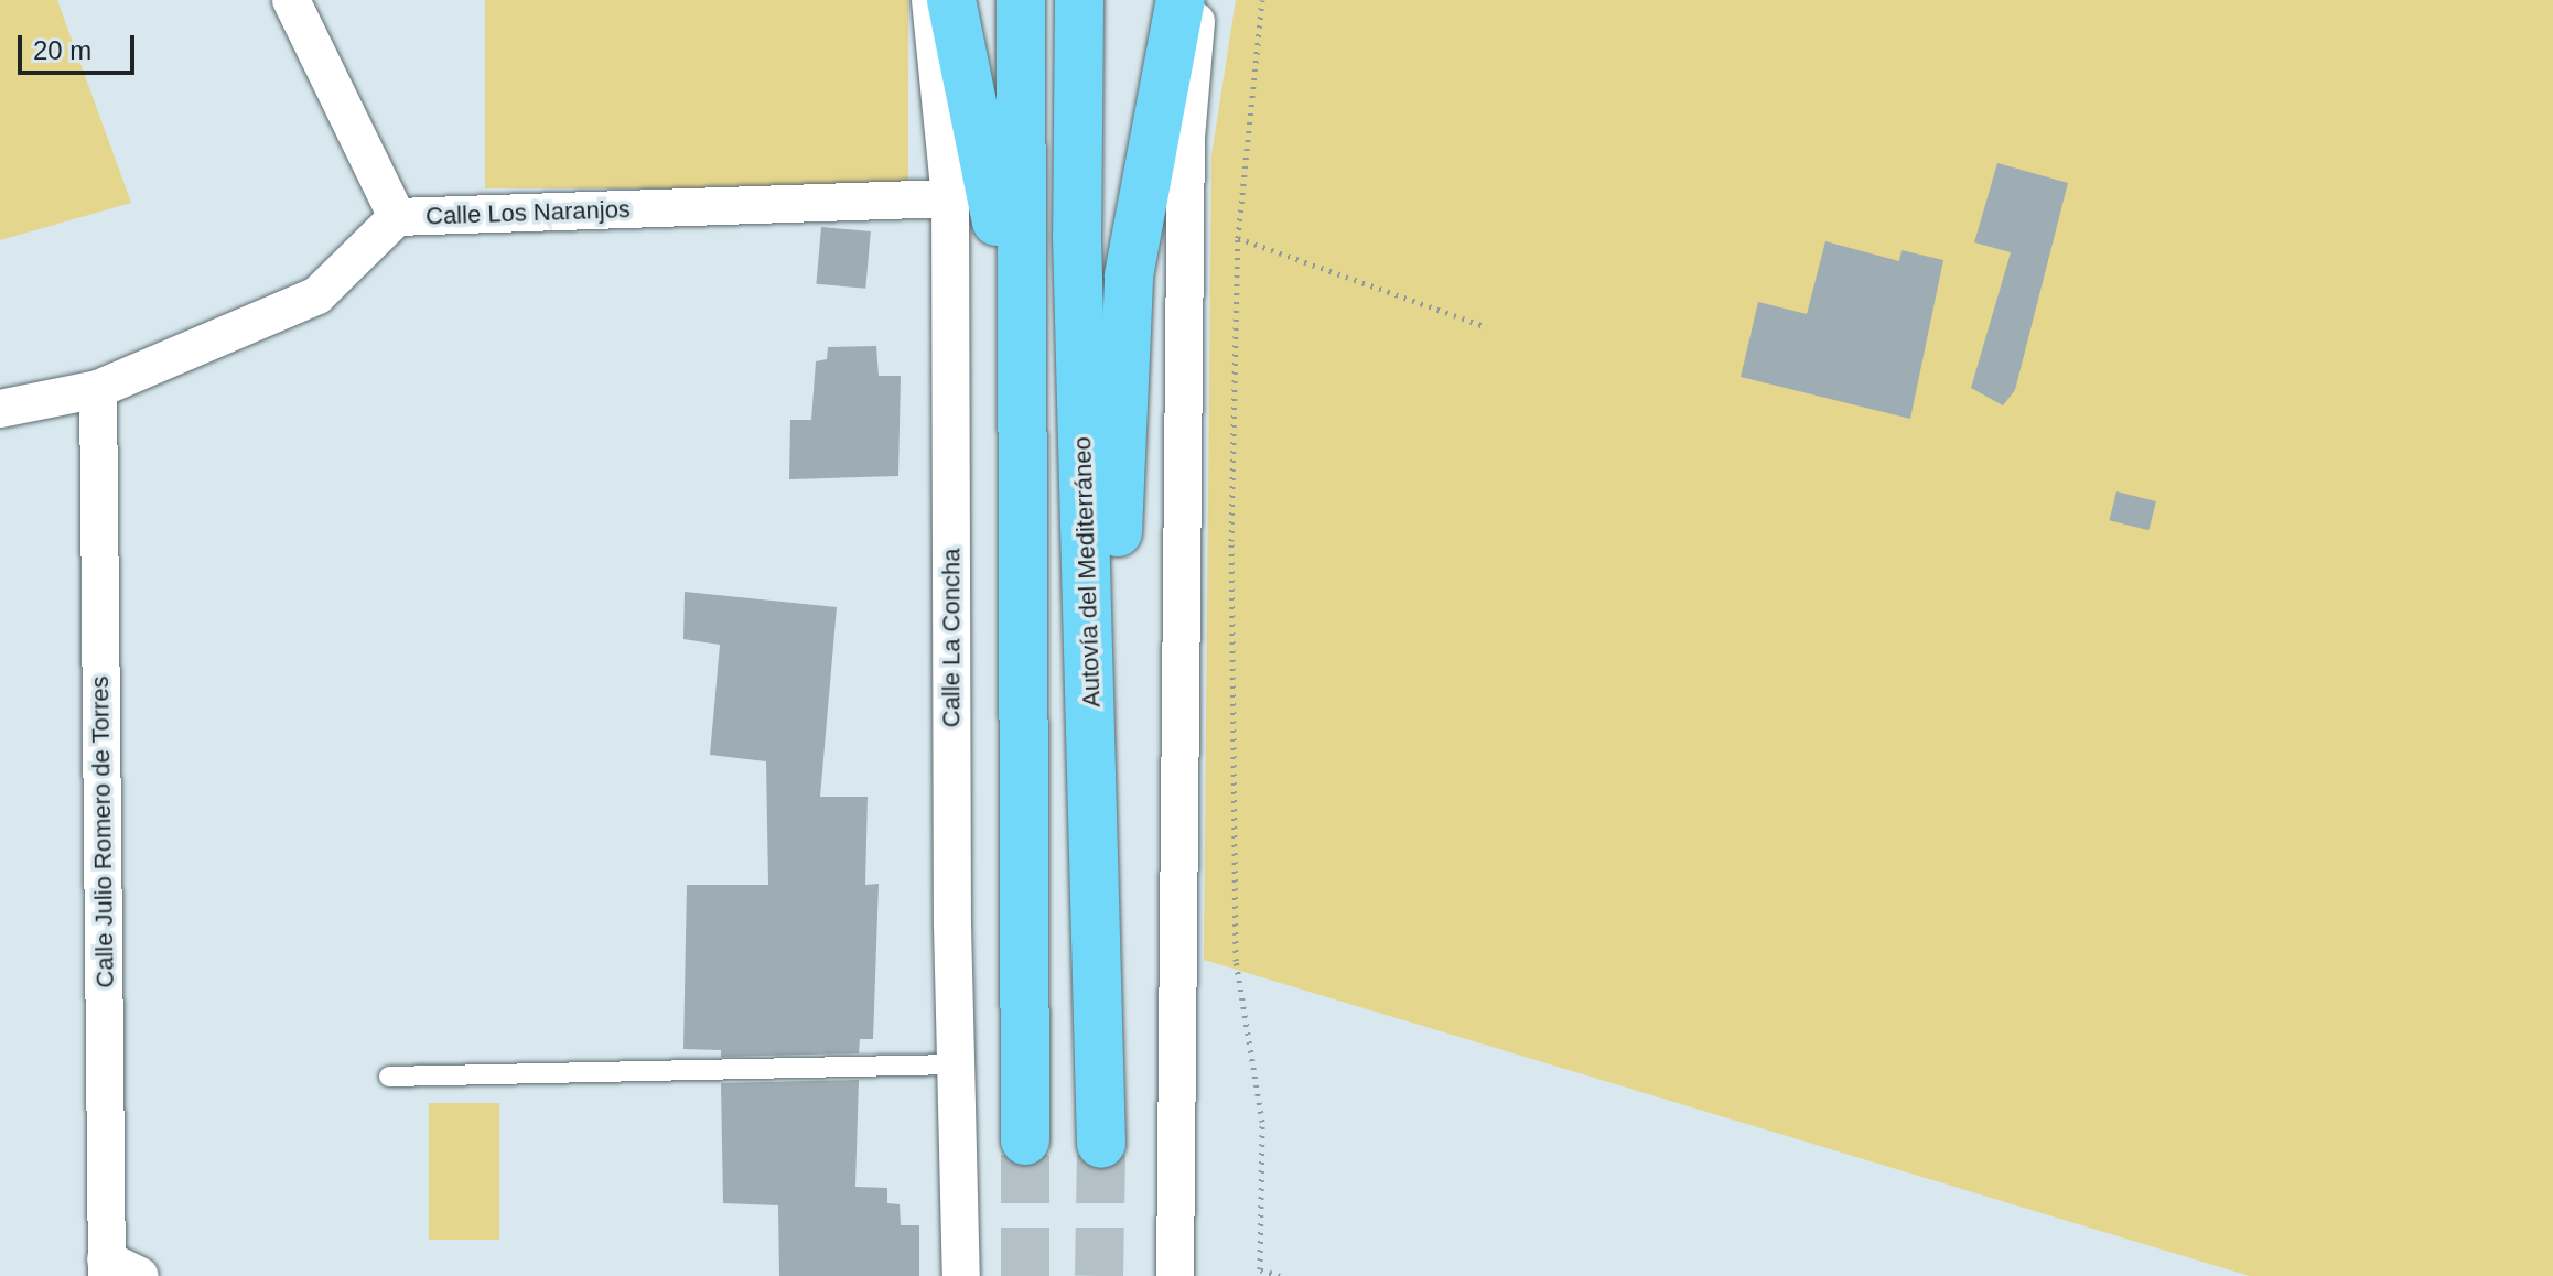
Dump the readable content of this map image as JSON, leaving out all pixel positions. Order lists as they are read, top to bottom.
{
  "streets": {
    "highway": ["Autovía del Mediterráneo"],
    "street": ["Calle Los Naranjos", "Calle La Concha", "Calle Julio Romero de Torres"]
  },
  "crossings": [
    ["Calle Los Naranjos", "Calle La Concha"],
    ["Calle Los Naranjos", "Calle Julio Romero de Torres"]
  ],
  "scale_bar": "20 m"
}
